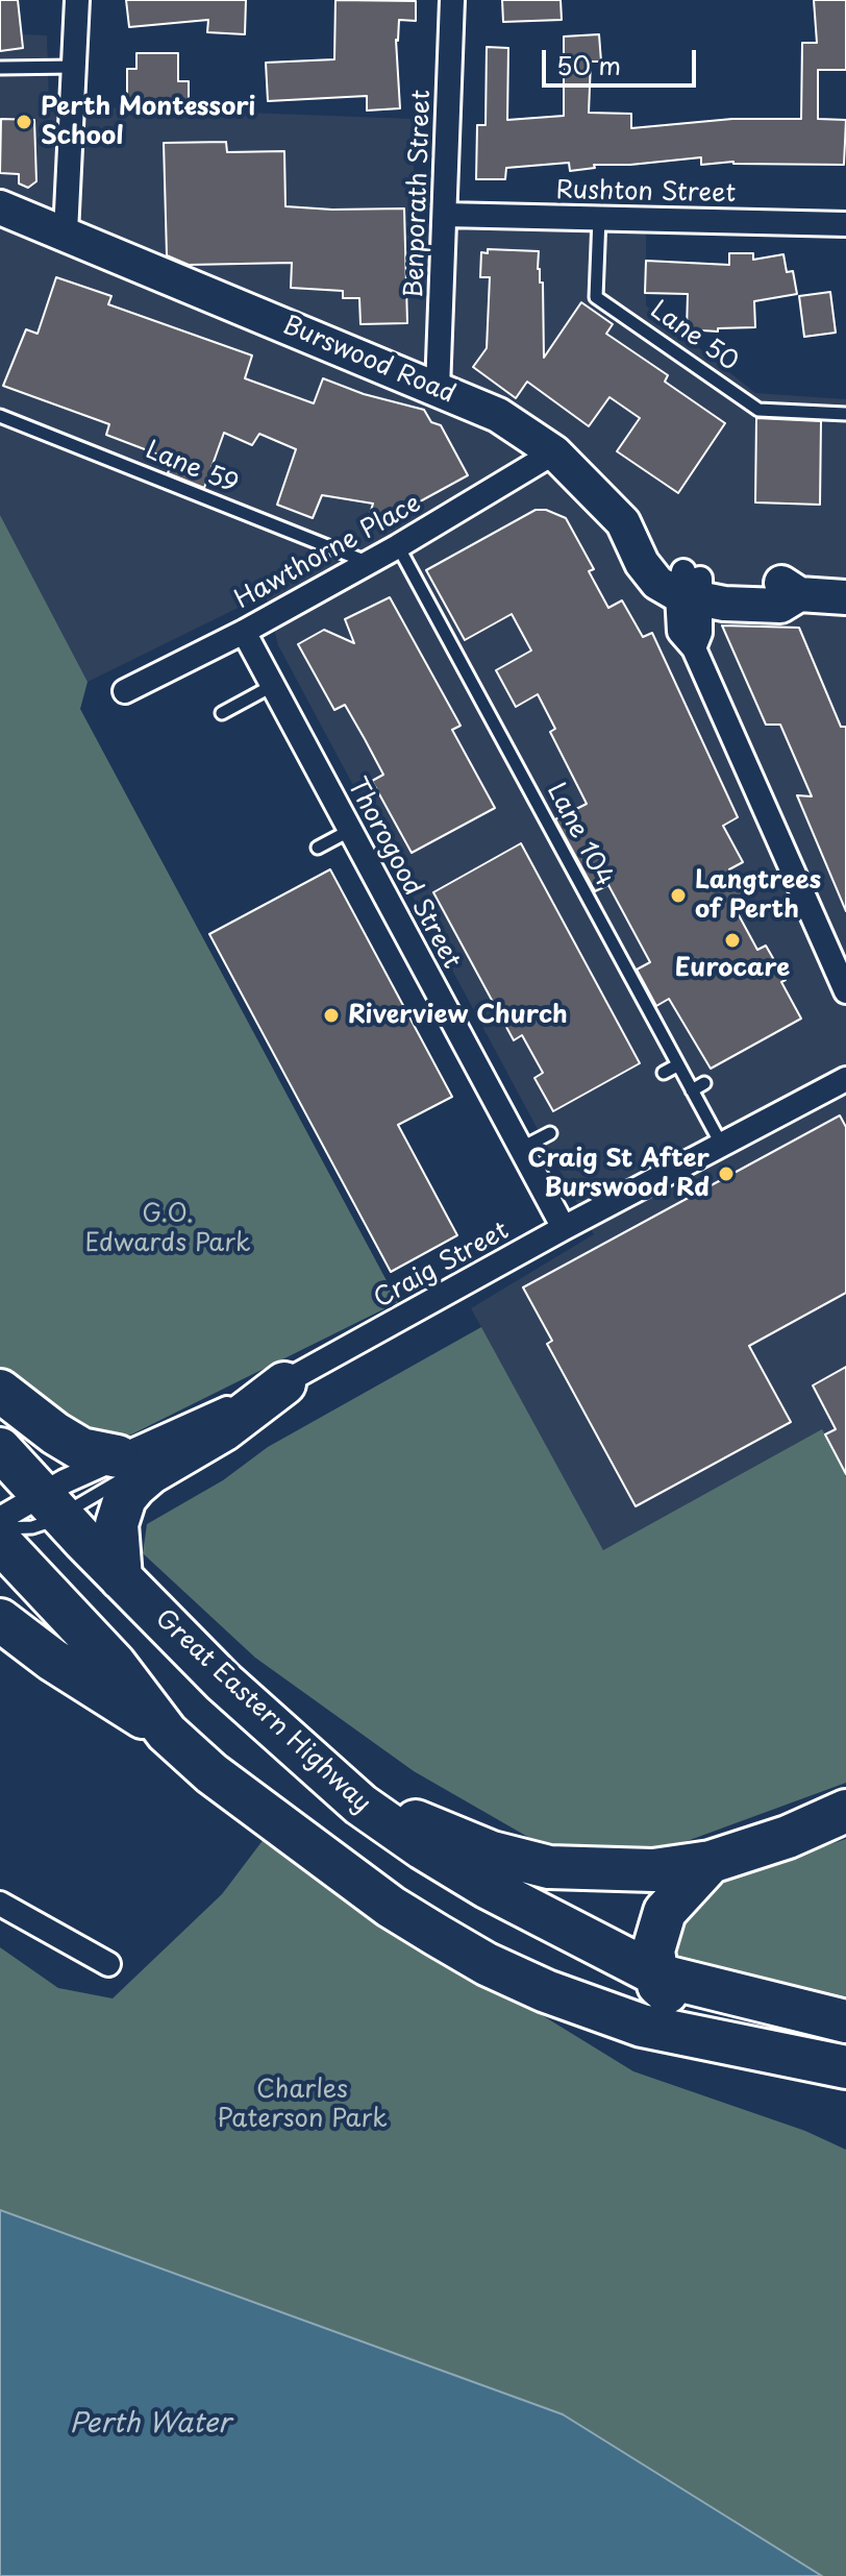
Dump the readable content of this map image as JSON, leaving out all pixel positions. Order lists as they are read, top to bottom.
{
  "streets": {
    "highway": ["Great Eastern Highway"],
    "main road": ["Burswood Road"],
    "street": [
      "Rushton Street",
      "Benporath Street",
      "Hawthorne Place",
      "Thorogood Street",
      "Craig Street"
    ],
    "lane": ["Lane 50", "Lane 59", "Lane 104"]
  },
  "crossings": [
    ["Rushton Street", "Benporath Street"],
    ["Rushton Street", "Lane 50"],
    ["Benporath Street", "Burswood Road"],
    ["Burswood Road", "Hawthorne Place"],
    ["Lane 59", "Hawthorne Place"],
    ["Hawthorne Place", "Lane 104"],
    ["Hawthorne Place", "Thorogood Street"],
    ["Lane 104", "Craig Street"],
    ["Thorogood Street", "Craig Street"],
    ["Craig Street", "Great Eastern Highway"]
  ],
  "water": ["Perth Water"],
  "parks": ["G.O. Edwards Park", "Charles Paterson Park"],
  "places": [
    "Perth Montessori School",
    "Langtrees of Perth",
    "Eurocare",
    "Riverview Church",
    "Craig St After Burswood Rd"
  ],
  "scale_bar": "50 m"
}
